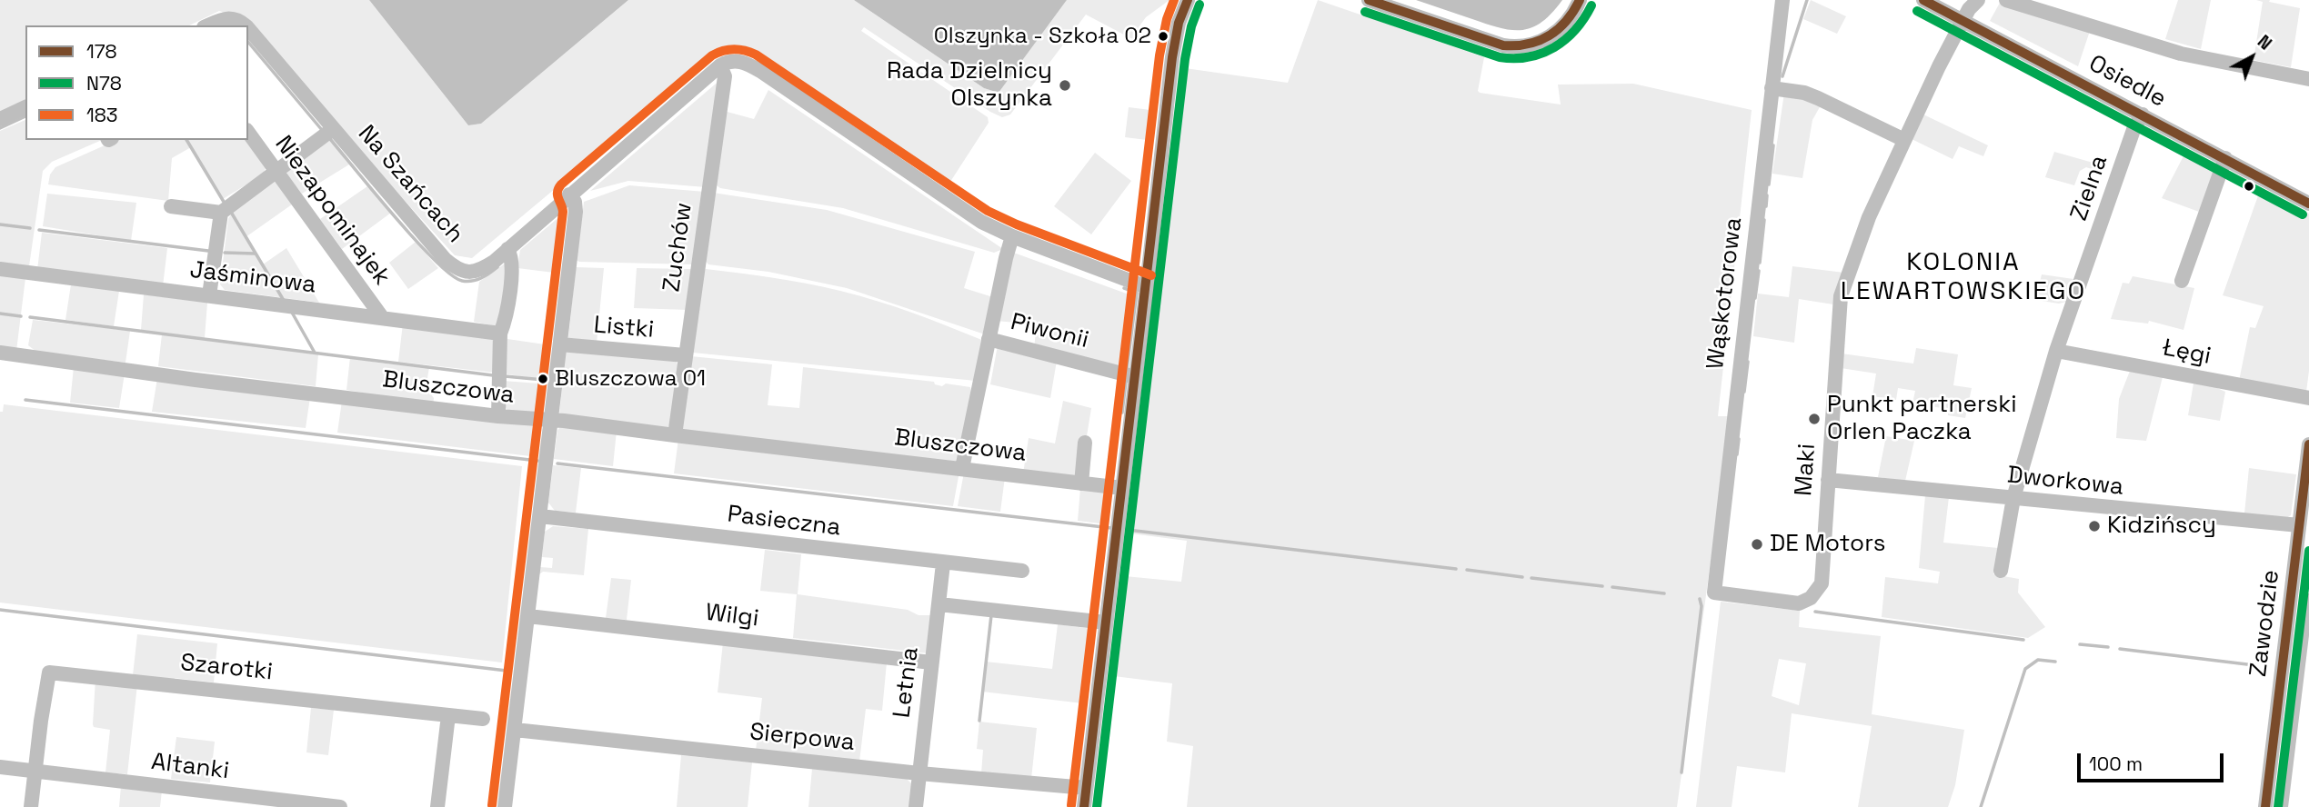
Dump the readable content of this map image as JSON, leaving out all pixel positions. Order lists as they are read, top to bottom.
{
  "streets": {
    "street": [
      "Osiedle",
      "Na Szańcach",
      "Zielna",
      "Niezapominajek",
      "Zuchów",
      "Jaśminowa",
      "Wąskotorowa",
      "Listki",
      "Piwonii",
      "Łęgi",
      "Bluszczowa",
      "Maki",
      "Dworkowa",
      "Pasieczna",
      "Wilgi",
      "Zawodzie",
      "Szarotki",
      "Letnia",
      "Sierpowa",
      "Altanki"
    ]
  },
  "crossings": [
    ["Osiedle", "Zielna"],
    ["Osiedle", "Maki"],
    ["Na Szańcach", "Zuchów"],
    ["Zielna", "Łęgi"],
    ["Zielna", "Dworkowa"],
    ["Niezapominajek", "Jaśminowa"],
    ["Zuchów", "Listki"],
    ["Zuchów", "Bluszczowa"],
    ["Wąskotorowa", "Maki"],
    ["Maki", "Dworkowa"],
    ["Dworkowa", "Zawodzie"],
    ["Pasieczna", "Letnia"],
    ["Wilgi", "Letnia"],
    ["Szarotki", "Altanki"],
    ["Letnia", "Sierpowa"]
  ],
  "districts": ["KOLONIA LEWARTOWSKIEGO"],
  "places": [
    "Olszynka - Szkoła 02",
    "Rada Dzielnicy Olszynka",
    "Bluszczowa 01",
    "Punkt partnerski Orlen Paczka",
    "Kidzińscy",
    "DE Motors"
  ],
  "lines": ["transit line 178", "transit line 183", "transit line N78"],
  "legend": ["178", "N78", "183"],
  "scale_bar": "100 m",
  "north": "top right"
}
